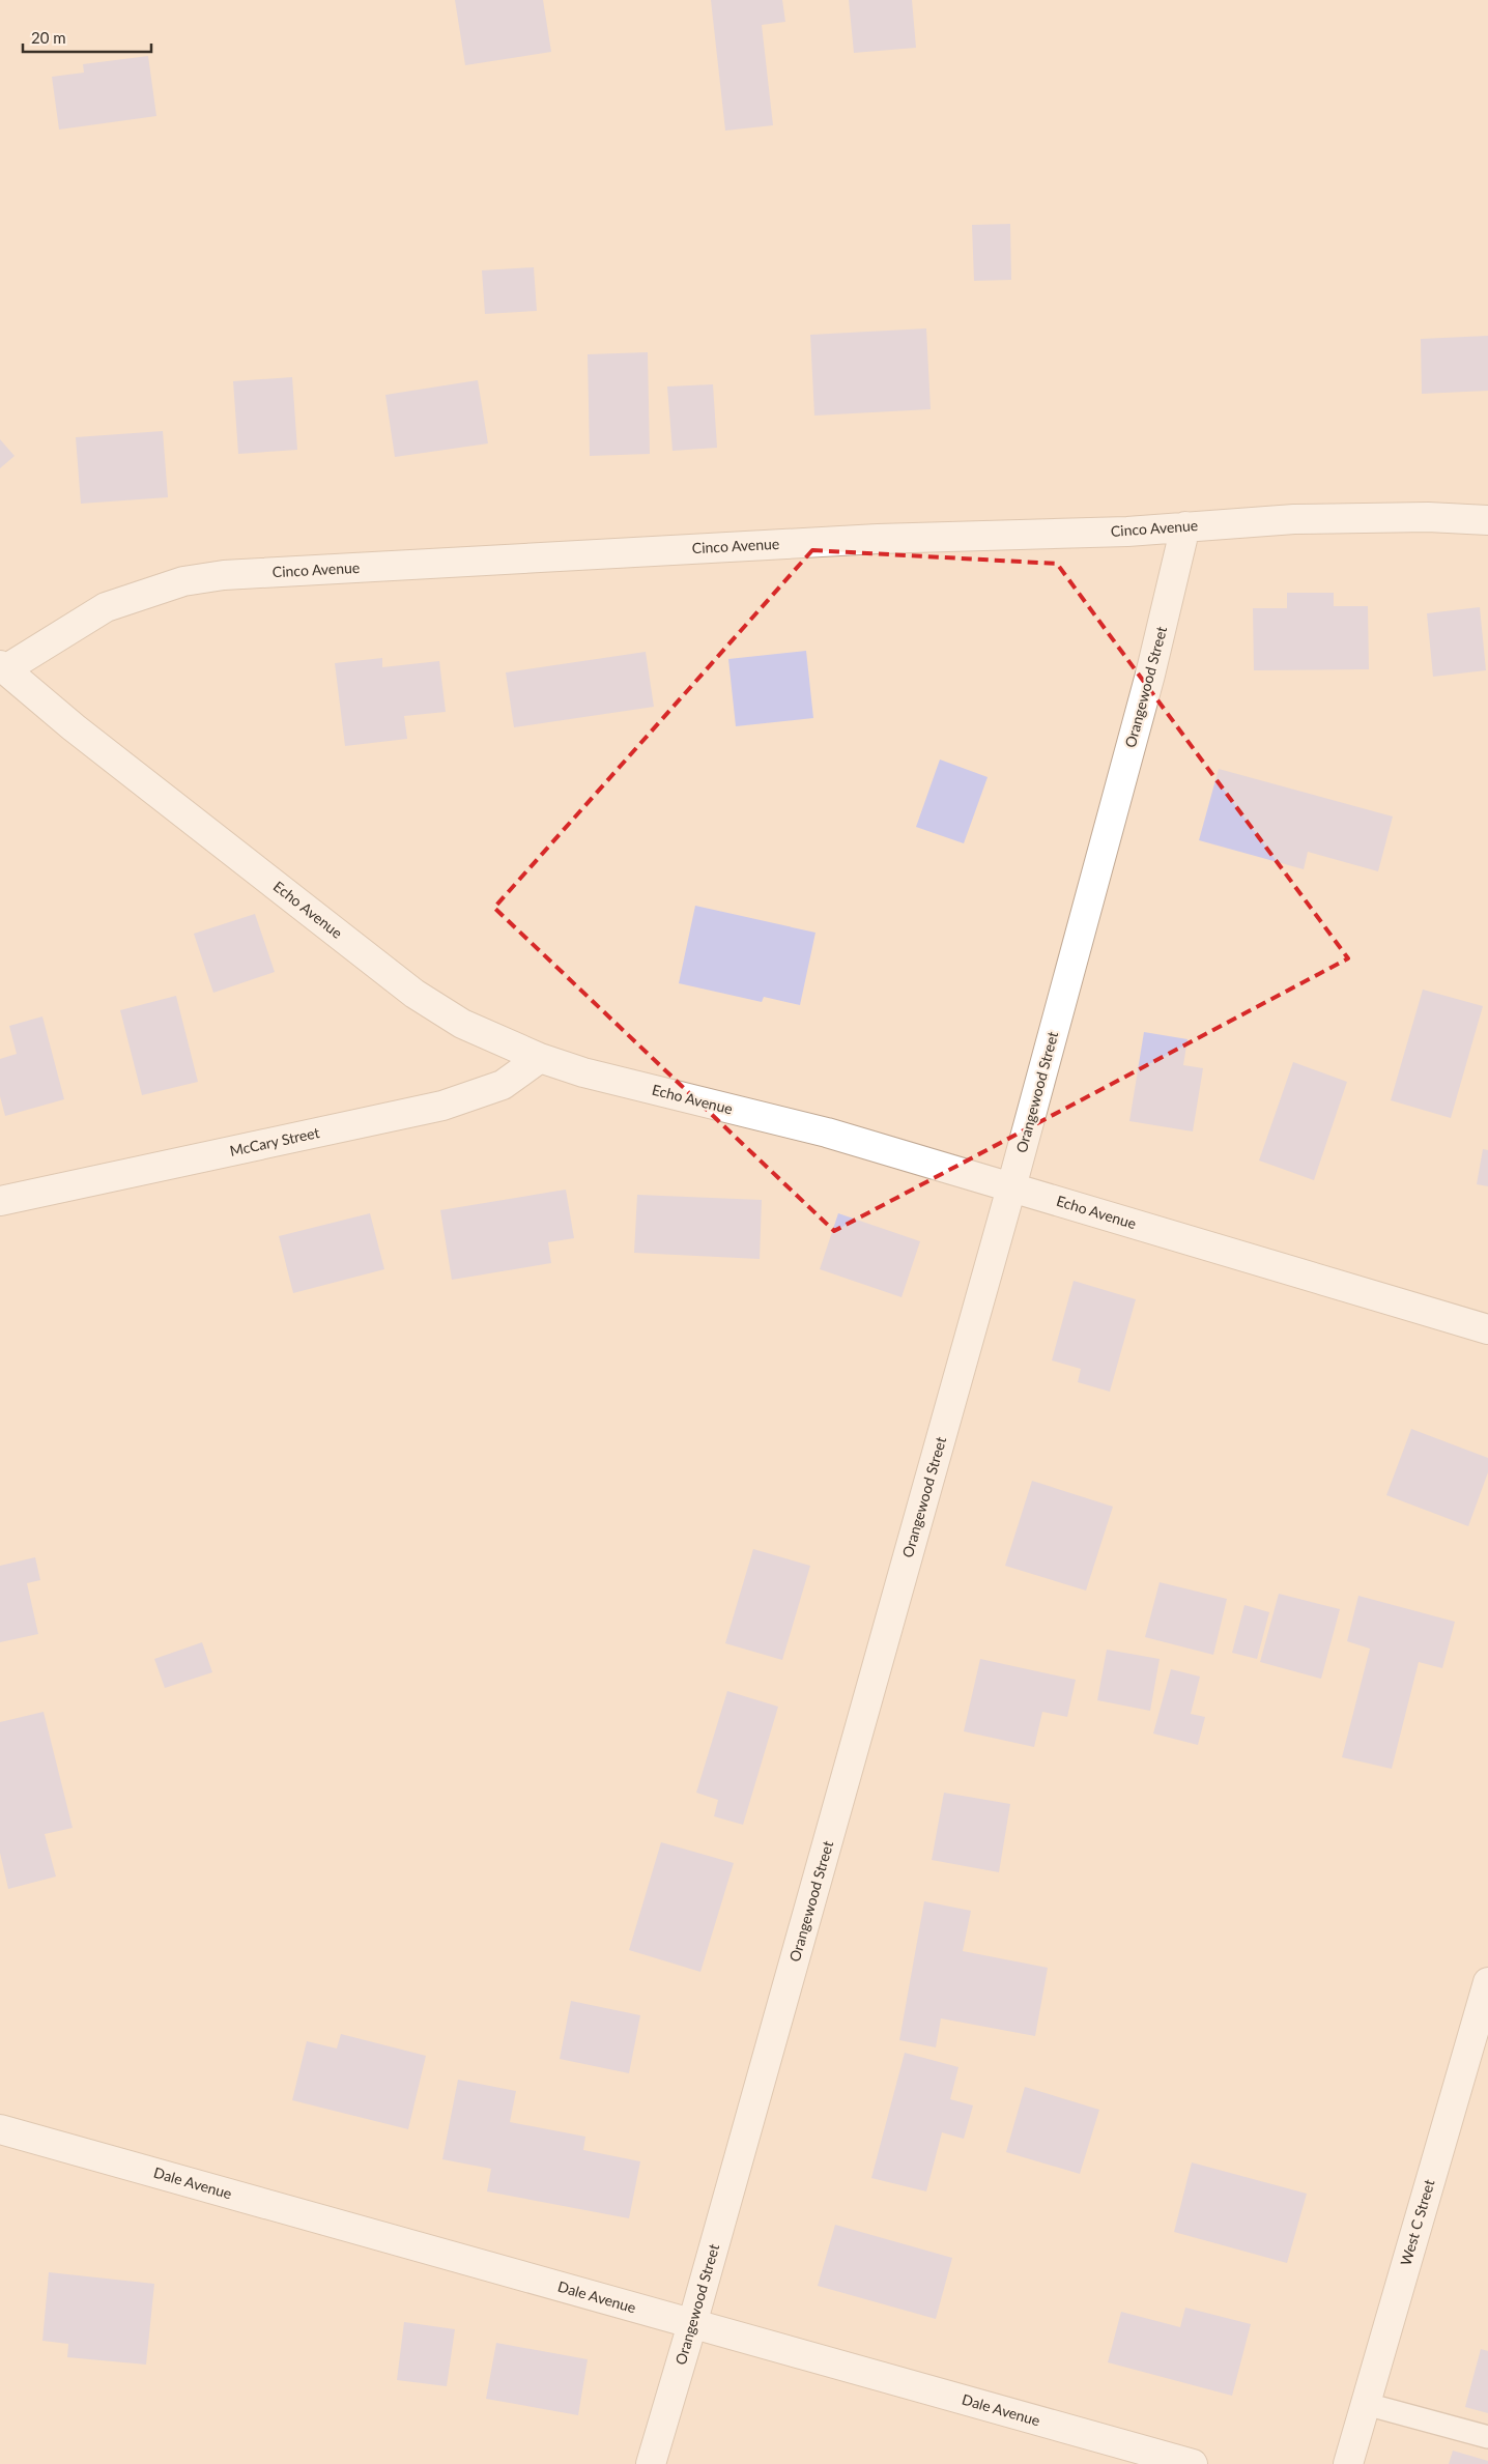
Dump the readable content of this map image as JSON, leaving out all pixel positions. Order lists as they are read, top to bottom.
{
  "streets": {
    "street": [
      "Cinco Avenue",
      "Orangewood Street",
      "Echo Avenue",
      "McCary Street",
      "Dale Avenue",
      "West C Street"
    ]
  },
  "crossings": [
    ["Cinco Avenue", "Orangewood Street"],
    ["Cinco Avenue", "Echo Avenue"],
    ["Orangewood Street", "Echo Avenue"],
    ["Orangewood Street", "Dale Avenue"],
    ["Echo Avenue", "McCary Street"]
  ],
  "scale_bar": "20 m"
}
